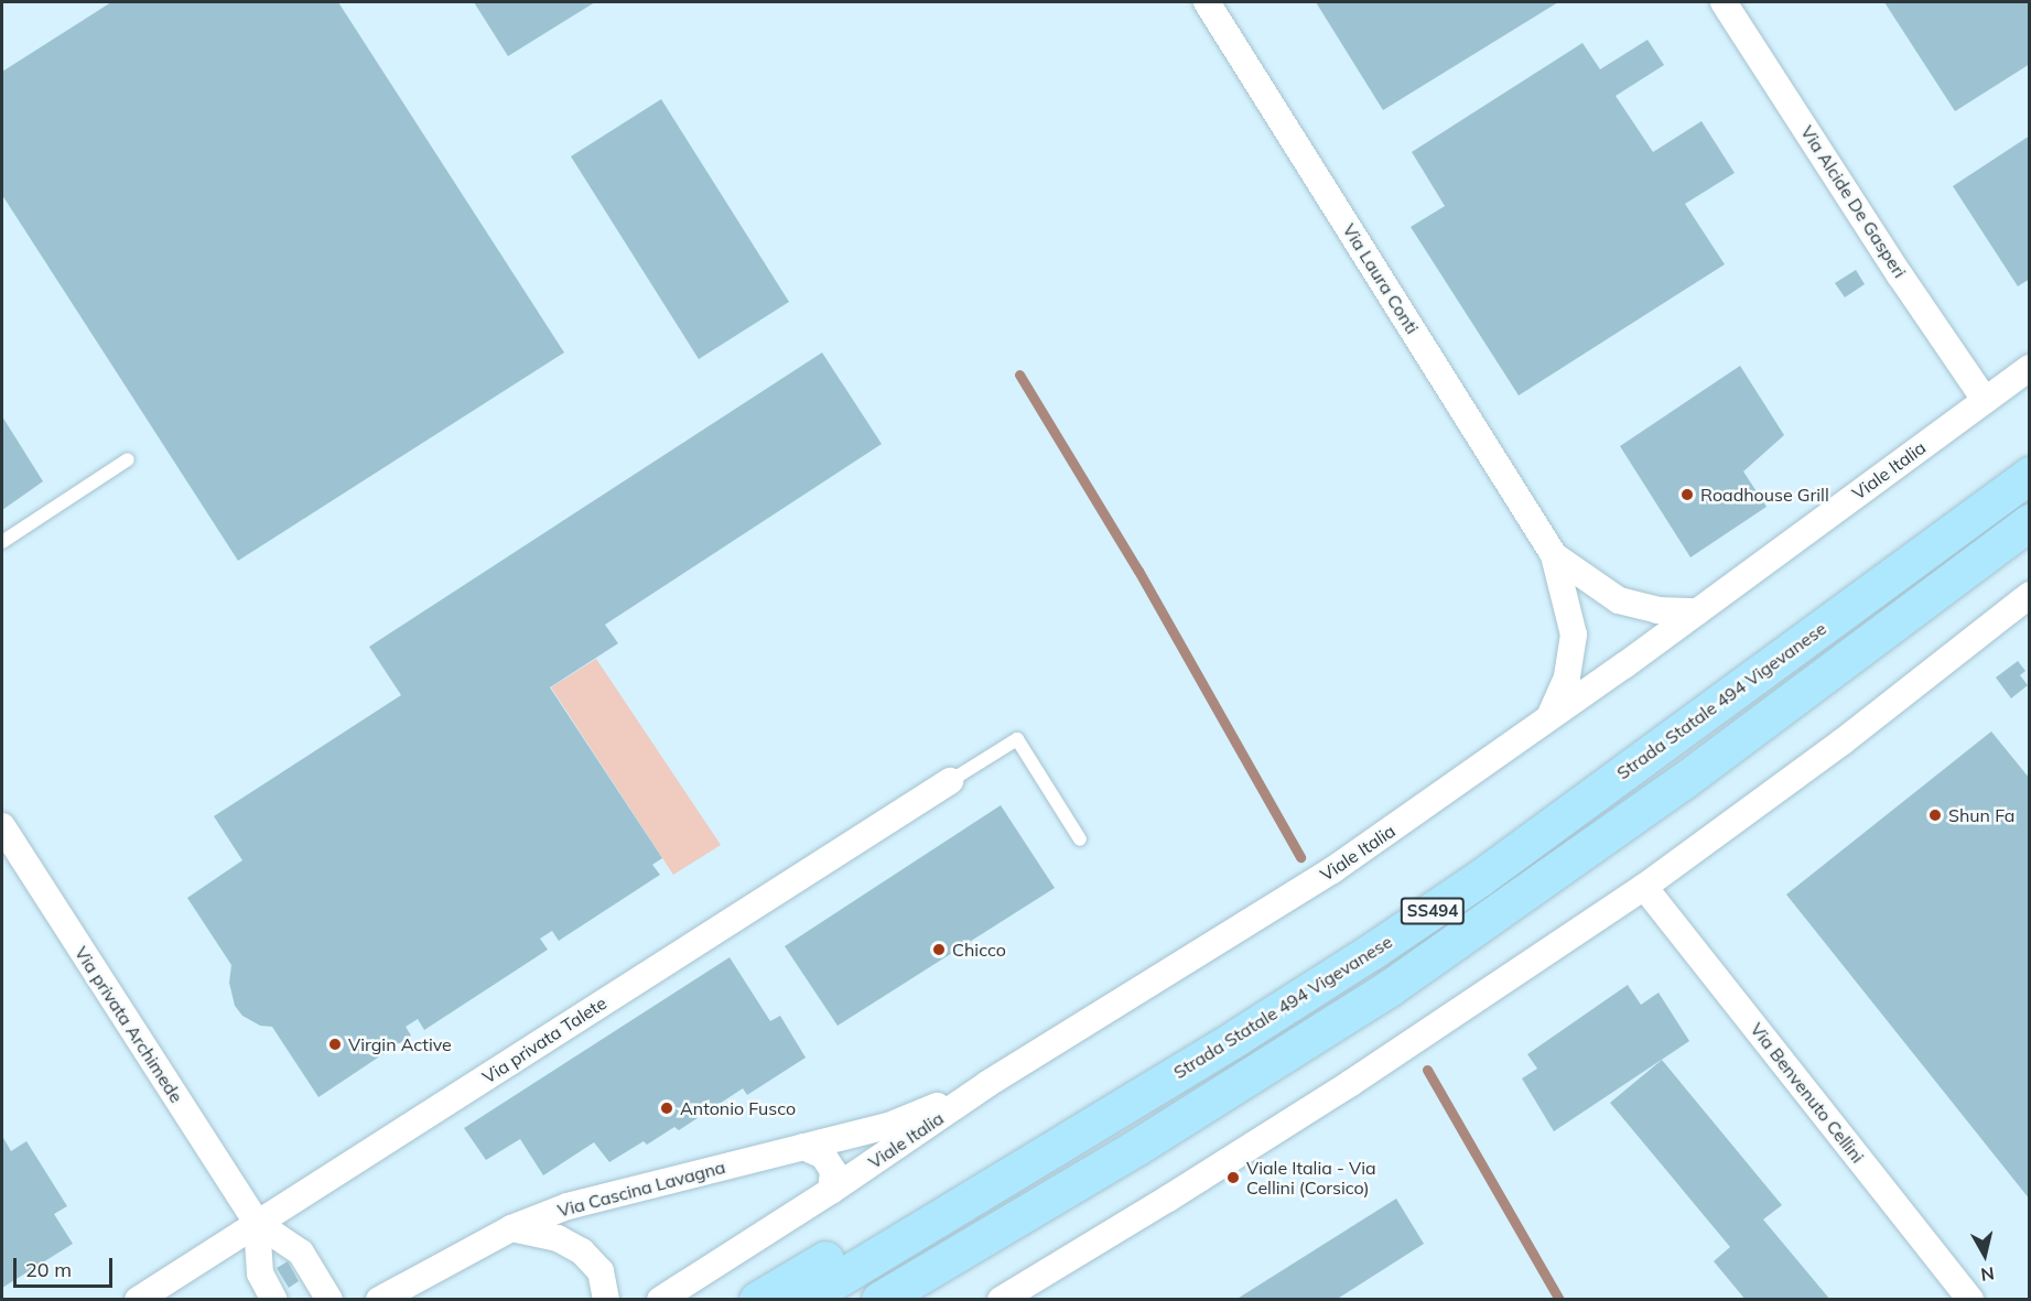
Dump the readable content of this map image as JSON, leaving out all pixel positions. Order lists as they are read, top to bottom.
{
  "streets": {
    "main road": ["Strada Statale 494 Vigevanese", "SS494"],
    "street": [
      "Via Alcide De Gasperi",
      "Via Laura Conti",
      "Viale Italia",
      "Via privata Archimede",
      "Via privata Talete",
      "Via Benvenuto Cellini",
      "Via Cascina Lavagna"
    ]
  },
  "crossings": [
    ["Via Alcide De Gasperi", "Viale Italia"],
    ["Via Laura Conti", "Viale Italia"],
    ["Viale Italia", "Via Cascina Lavagna"],
    ["Via privata Archimede", "Via privata Talete"]
  ],
  "places": [
    "Roadhouse Grill",
    "Shun Fa",
    "Chicco",
    "Virgin Active",
    "Antonio Fusco",
    "Viale Italia - Via Cellini (Corsico)"
  ],
  "scale_bar": "20 m",
  "north": "bottom"
}
